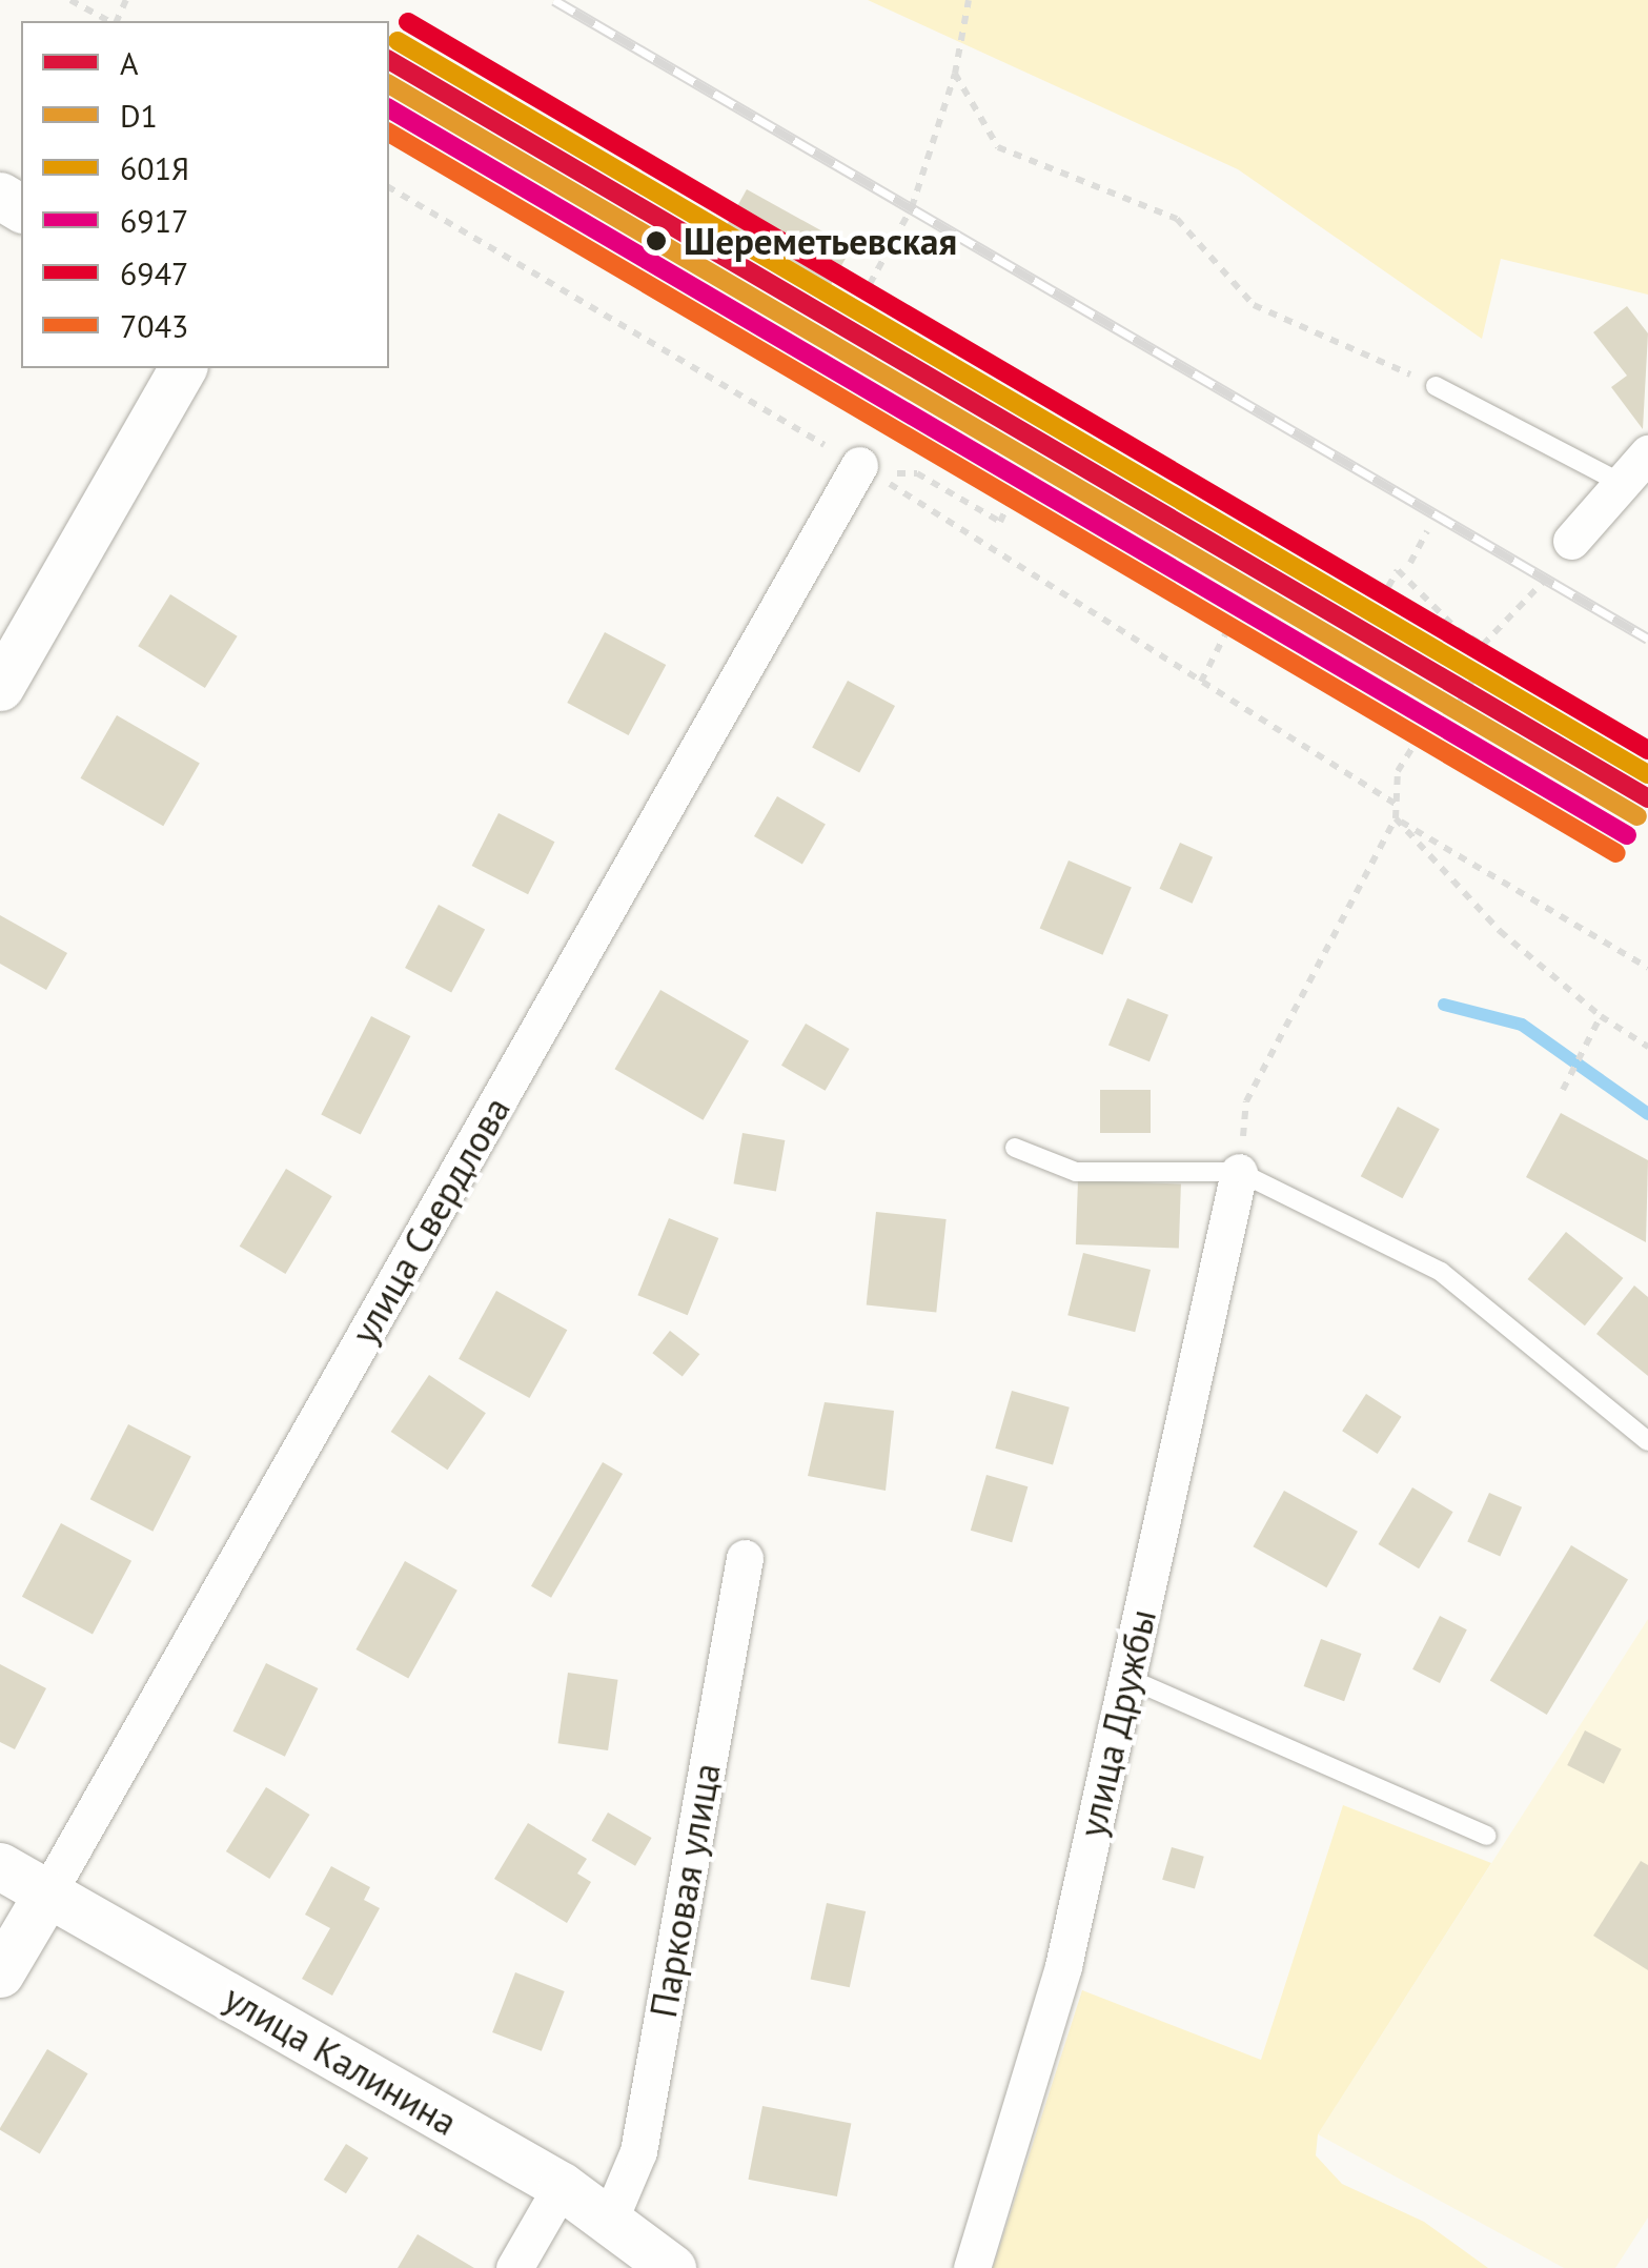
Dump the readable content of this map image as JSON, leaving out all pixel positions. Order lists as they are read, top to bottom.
{
  "streets": {
    "street": [
      "улица Свердлова",
      "улица Дружбы",
      "Парковая улица",
      "улица Калинина"
    ]
  },
  "crossings": [
    ["улица Свердлова", "улица Калинина"],
    ["Парковая улица", "улица Калинина"]
  ],
  "places": ["Шереметьевская"],
  "lines": [
    "transit line 6947",
    "transit line 601Я",
    "transit line A",
    "transit line D1",
    "transit line 6917",
    "transit line 7043"
  ],
  "legend": [
    "A",
    "D1",
    "601Я",
    "6917",
    "6947",
    "7043"
  ]
}
